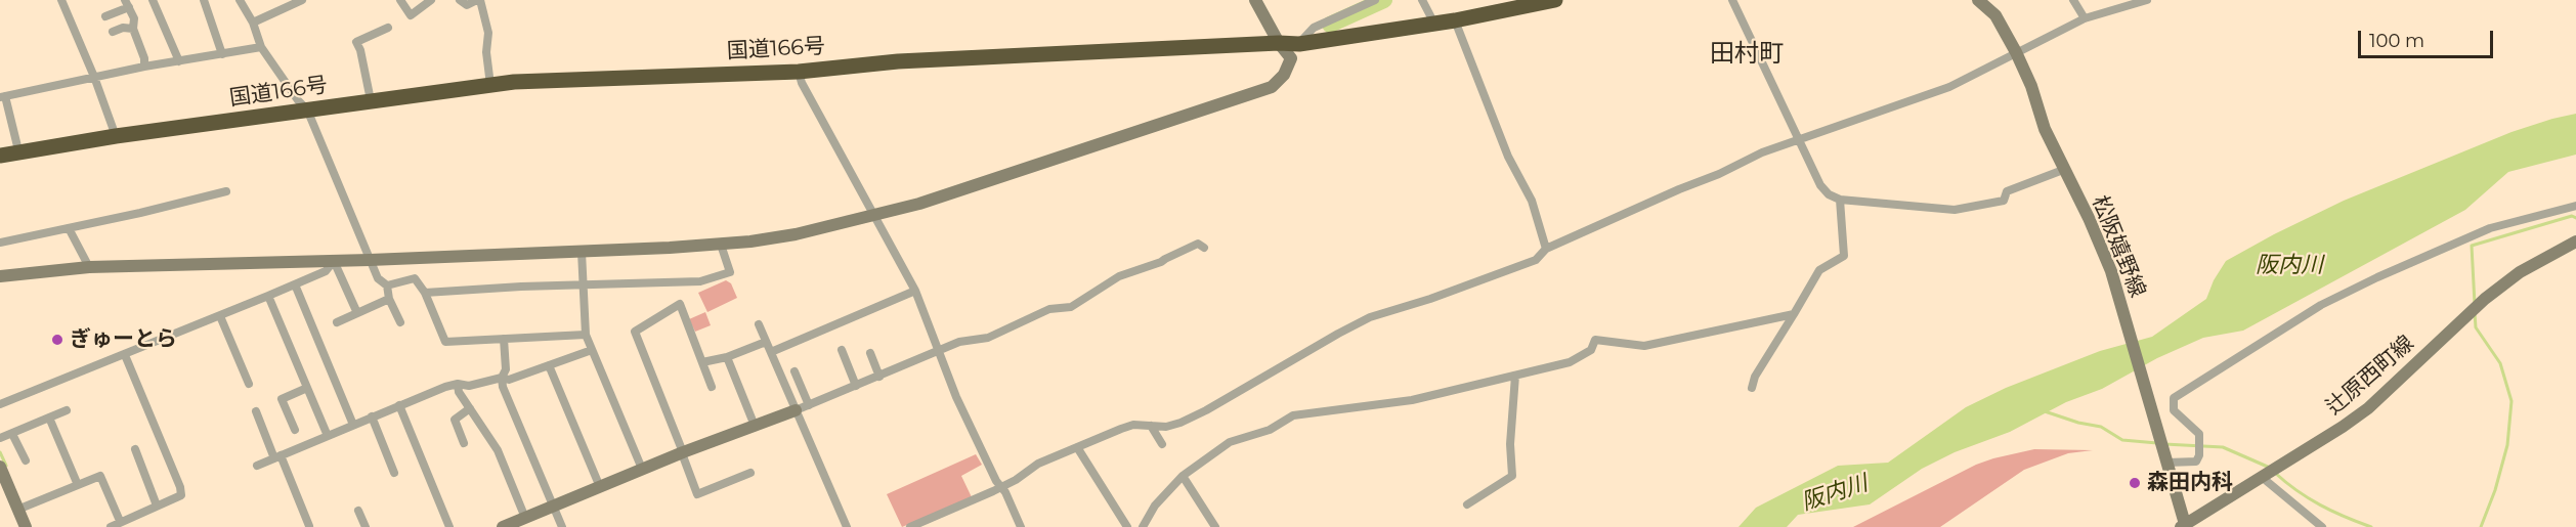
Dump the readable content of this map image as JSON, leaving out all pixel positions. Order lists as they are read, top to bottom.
{
  "streets": {
    "highway": ["国道166号"],
    "street": ["松阪嬉野線", "辻原西町線"]
  },
  "crossings": [
    ["松阪嬉野線", "辻原西町線"]
  ],
  "districts": ["田村町"],
  "water": ["阪内川"],
  "places": ["ぎゅーとら", "森田内科"],
  "scale_bar": "100 m"
}
